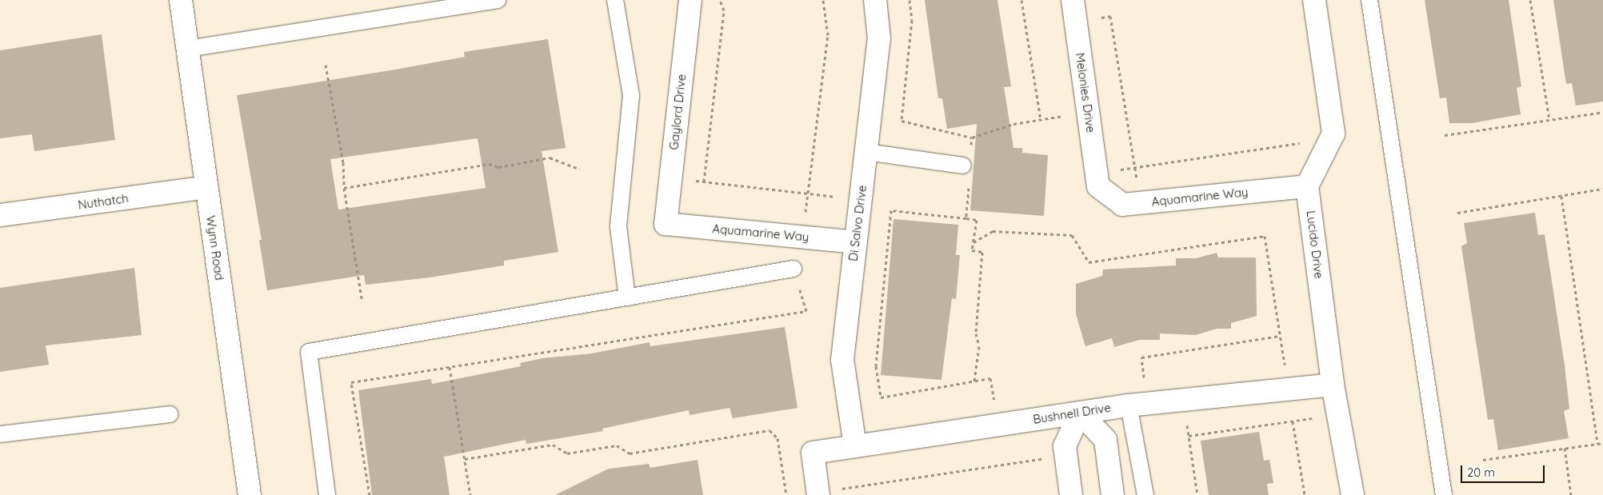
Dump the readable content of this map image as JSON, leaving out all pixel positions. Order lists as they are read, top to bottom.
{
  "streets": {
    "street": [
      "Melonies Drive",
      "Gaylord Drive",
      "Aquamarine Way",
      "Nuthatch",
      "Di Salvo Drive",
      "Lucido Drive",
      "Wynn Road",
      "Bushnell Drive"
    ]
  },
  "crossings": [
    ["Melonies Drive", "Aquamarine Way"],
    ["Gaylord Drive", "Aquamarine Way"],
    ["Aquamarine Way", "Di Salvo Drive"],
    ["Aquamarine Way", "Lucido Drive"],
    ["Nuthatch", "Wynn Road"],
    ["Di Salvo Drive", "Bushnell Drive"],
    ["Lucido Drive", "Bushnell Drive"]
  ],
  "scale_bar": "20 m"
}
